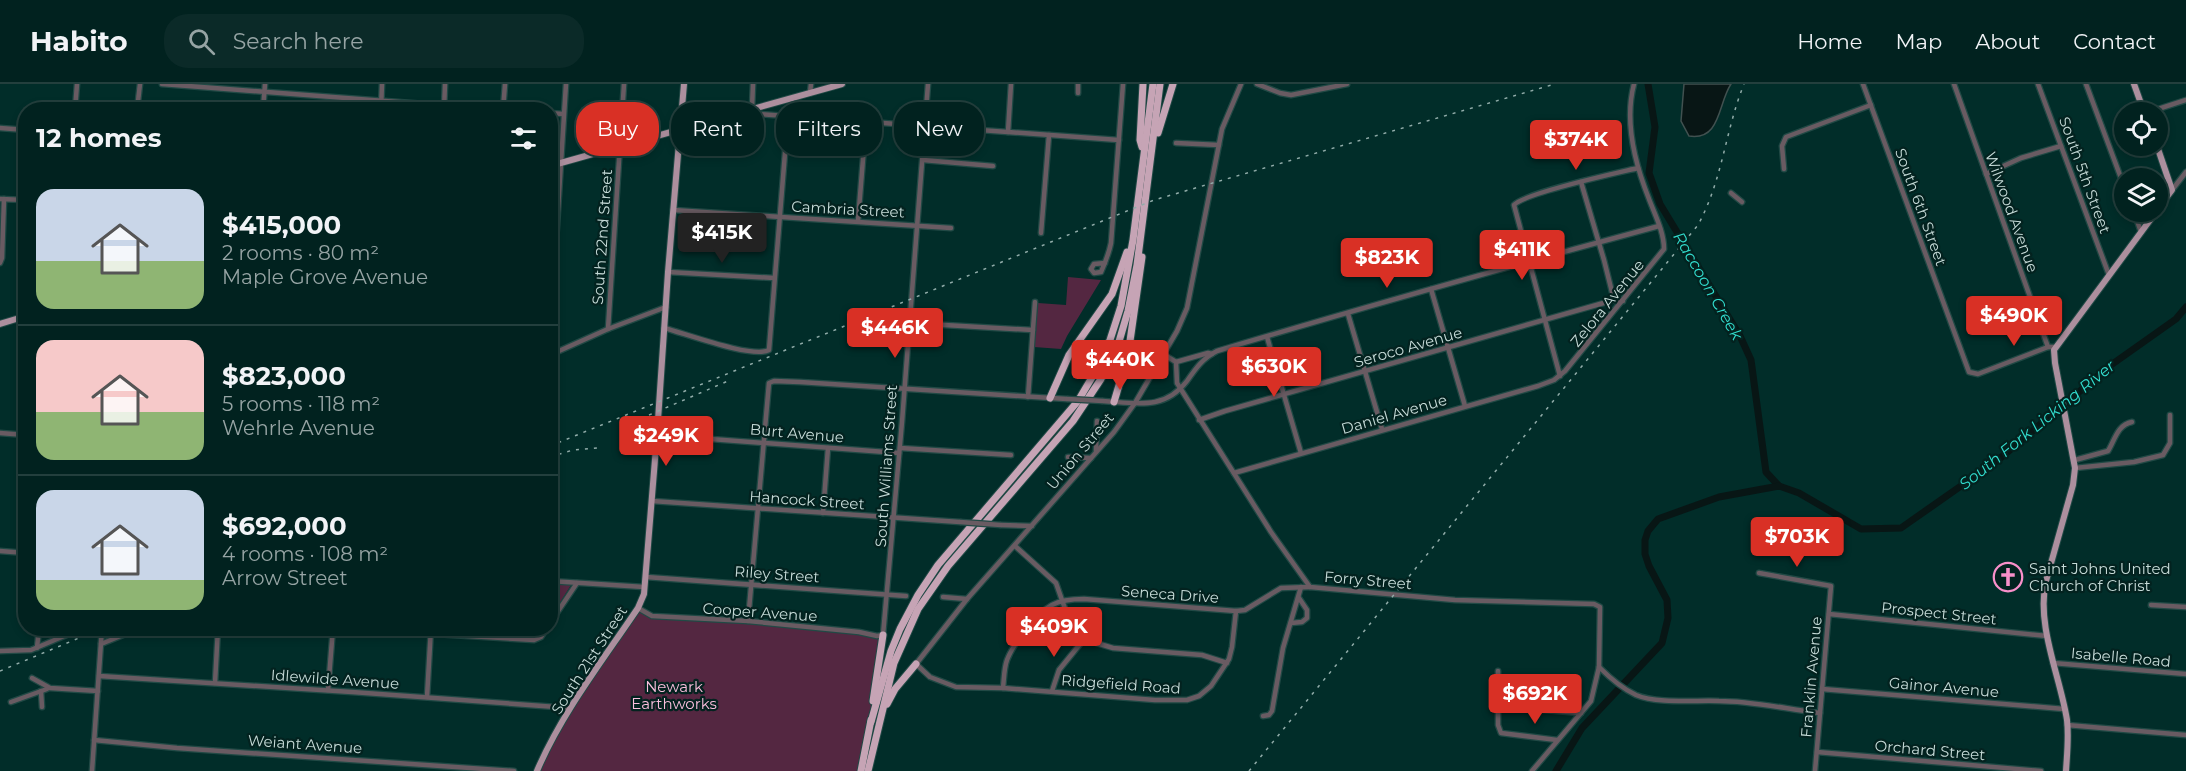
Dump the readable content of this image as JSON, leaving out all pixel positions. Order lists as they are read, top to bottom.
{
  "streets": {
    "main road": ["South 21st Street"],
    "street": [
      "South 5th Street",
      "South 6th Street",
      "Cambria Street",
      "Wilwood Avenue",
      "South 22nd Street",
      "Zelora Avenue",
      "Seroco Avenue",
      "Daniel Avenue",
      "Burt Avenue",
      "Union Street",
      "South Williams Street",
      "Hancock Street",
      "Riley Street",
      "Forry Street",
      "Seneca Drive",
      "Cooper Avenue",
      "Prospect Street",
      "Isabelle Road",
      "Franklin Avenue",
      "Idlewilde Avenue",
      "Ridgefield Road",
      "Gainor Avenue",
      "Weiant Avenue",
      "Orchard Street"
    ]
  },
  "crossings": [
    ["South 6th Street", "Wilwood Avenue"],
    ["Cambria Street", "South Williams Street"],
    ["Cambria Street", "South 21st Street"],
    ["Zelora Avenue", "Seroco Avenue"],
    ["Zelora Avenue", "Daniel Avenue"],
    ["Seroco Avenue", "Forry Street"],
    ["Daniel Avenue", "Forry Street"],
    ["Burt Avenue", "South Williams Street"],
    ["Burt Avenue", "South 21st Street"],
    ["Union Street", "Hancock Street"],
    ["Union Street", "Ridgefield Road"],
    ["South Williams Street", "Hancock Street"],
    ["South Williams Street", "Riley Street"],
    ["South Williams Street", "Cooper Avenue"],
    ["Hancock Street", "South 21st Street"],
    ["Riley Street", "South 21st Street"],
    ["Forry Street", "Seneca Drive"],
    ["Seneca Drive", "Ridgefield Road"],
    ["Cooper Avenue", "South 21st Street"],
    ["Prospect Street", "Franklin Avenue"],
    ["South 21st Street", "Idlewilde Avenue"],
    ["Franklin Avenue", "Gainor Avenue"],
    ["Franklin Avenue", "Orchard Street"]
  ],
  "water": ["Raccoon Creek", "South Fork Licking River"],
  "parks": ["Newark Earthworks"],
  "places": {
    "church": ["Saint Johns United Church of Christ"]
  },
  "page": {
    "header": "Habito",
    "search": "Search here",
    "nav": [
      "Home",
      "Map",
      "About",
      "Contact"
    ],
    "chip": [
      "Buy",
      "Rent",
      "Filters",
      "New"
    ],
    "heading": "12 homes",
    "price": [
      "$374K",
      "$415K",
      "$411K",
      "$823K",
      "$490K",
      "$446K",
      "$440K",
      "$630K",
      "$249K",
      "$703K",
      "$409K",
      "$692K"
    ],
    "list": [
      {
        "name": "$415,000",
        "note": "2 rooms · 80 m² · Maple Grove Avenue"
      },
      {
        "name": "$823,000",
        "note": "5 rooms · 118 m² · Wehrle Avenue"
      },
      {
        "name": "$692,000",
        "note": "4 rooms · 108 m² · Arrow Street"
      }
    ]
  }
}
